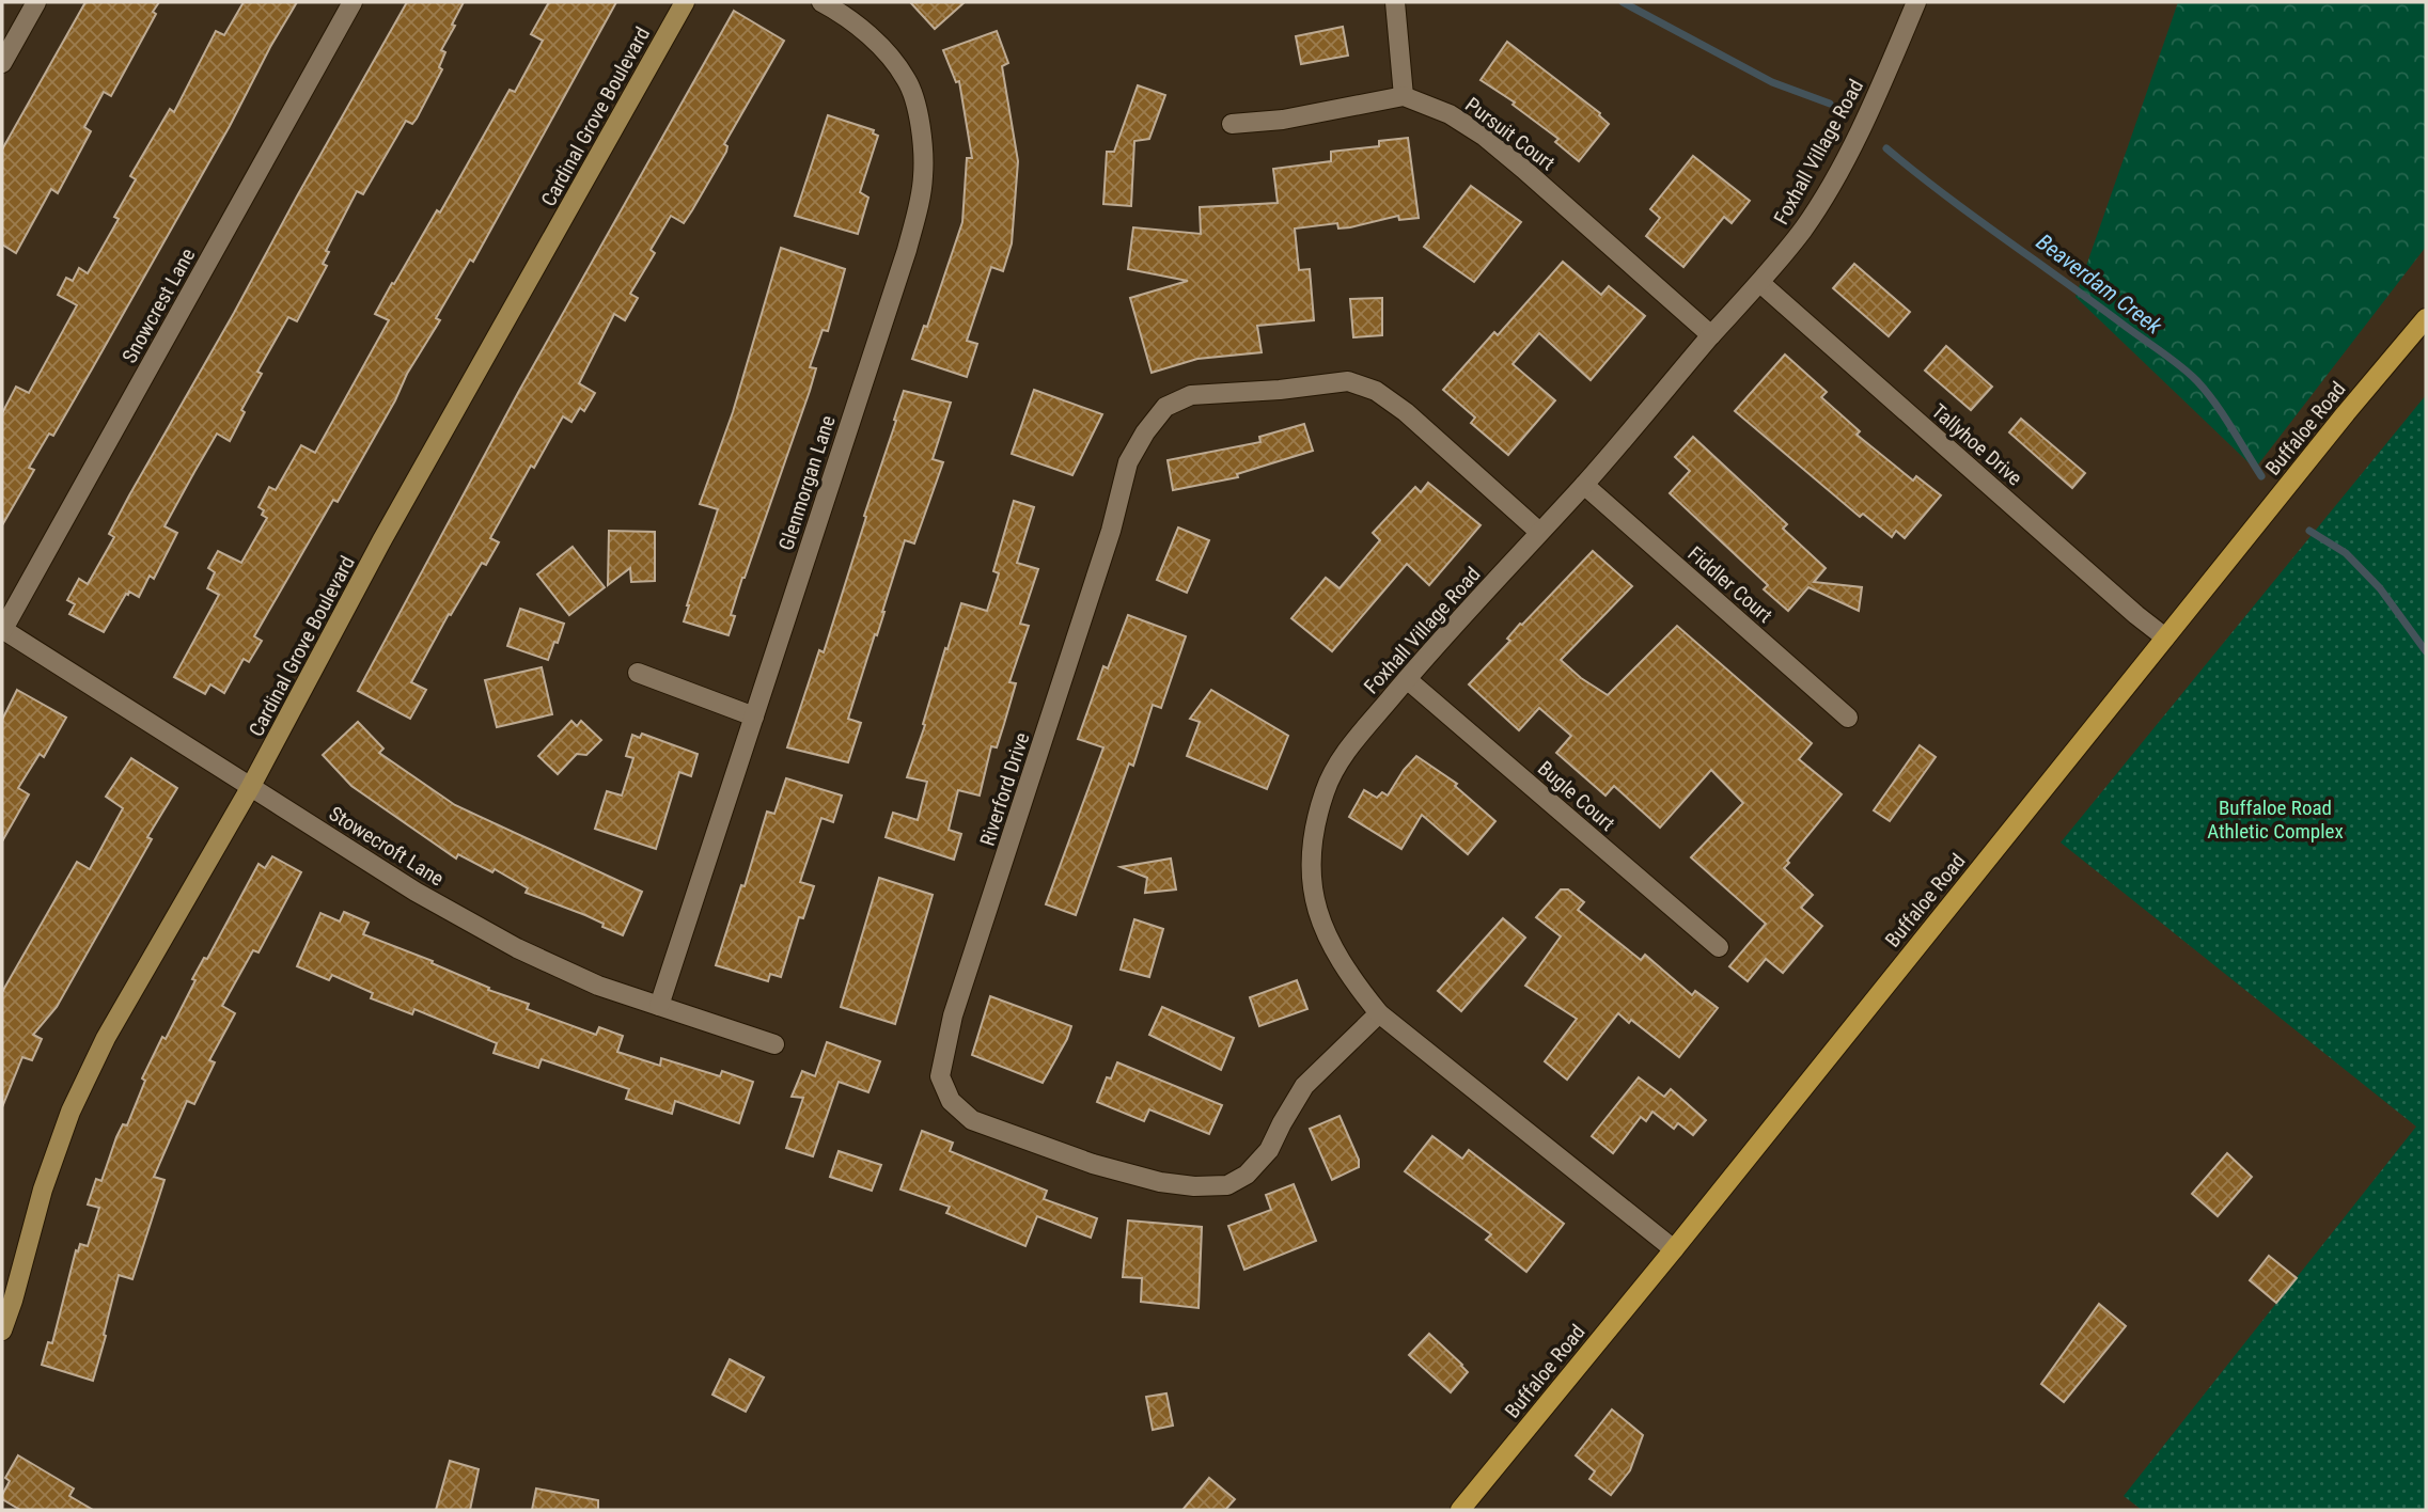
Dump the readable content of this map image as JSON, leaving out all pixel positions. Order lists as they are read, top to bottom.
{
  "streets": {
    "main road": ["Buffaloe Road"],
    "street": [
      "Cardinal Grove Boulevard",
      "Pursuit Court",
      "Foxhall Village Road",
      "Snowcrest Lane",
      "Tallyhoe Drive",
      "Glenmorgan Lane",
      "Fiddler Court",
      "Riverford Drive",
      "Bugle Court",
      "Stowecroft Lane"
    ]
  },
  "crossings": [
    ["Cardinal Grove Boulevard", "Stowecroft Lane"],
    ["Pursuit Court", "Foxhall Village Road"],
    ["Foxhall Village Road", "Buffaloe Road"],
    ["Foxhall Village Road", "Tallyhoe Drive"],
    ["Foxhall Village Road", "Fiddler Court"],
    ["Foxhall Village Road", "Riverford Drive"],
    ["Foxhall Village Road", "Bugle Court"],
    ["Snowcrest Lane", "Stowecroft Lane"],
    ["Buffaloe Road", "Tallyhoe Drive"],
    ["Glenmorgan Lane", "Stowecroft Lane"]
  ],
  "water": ["Beaverdam Creek"],
  "parks": ["Buffaloe Road Athletic Complex"]
}
